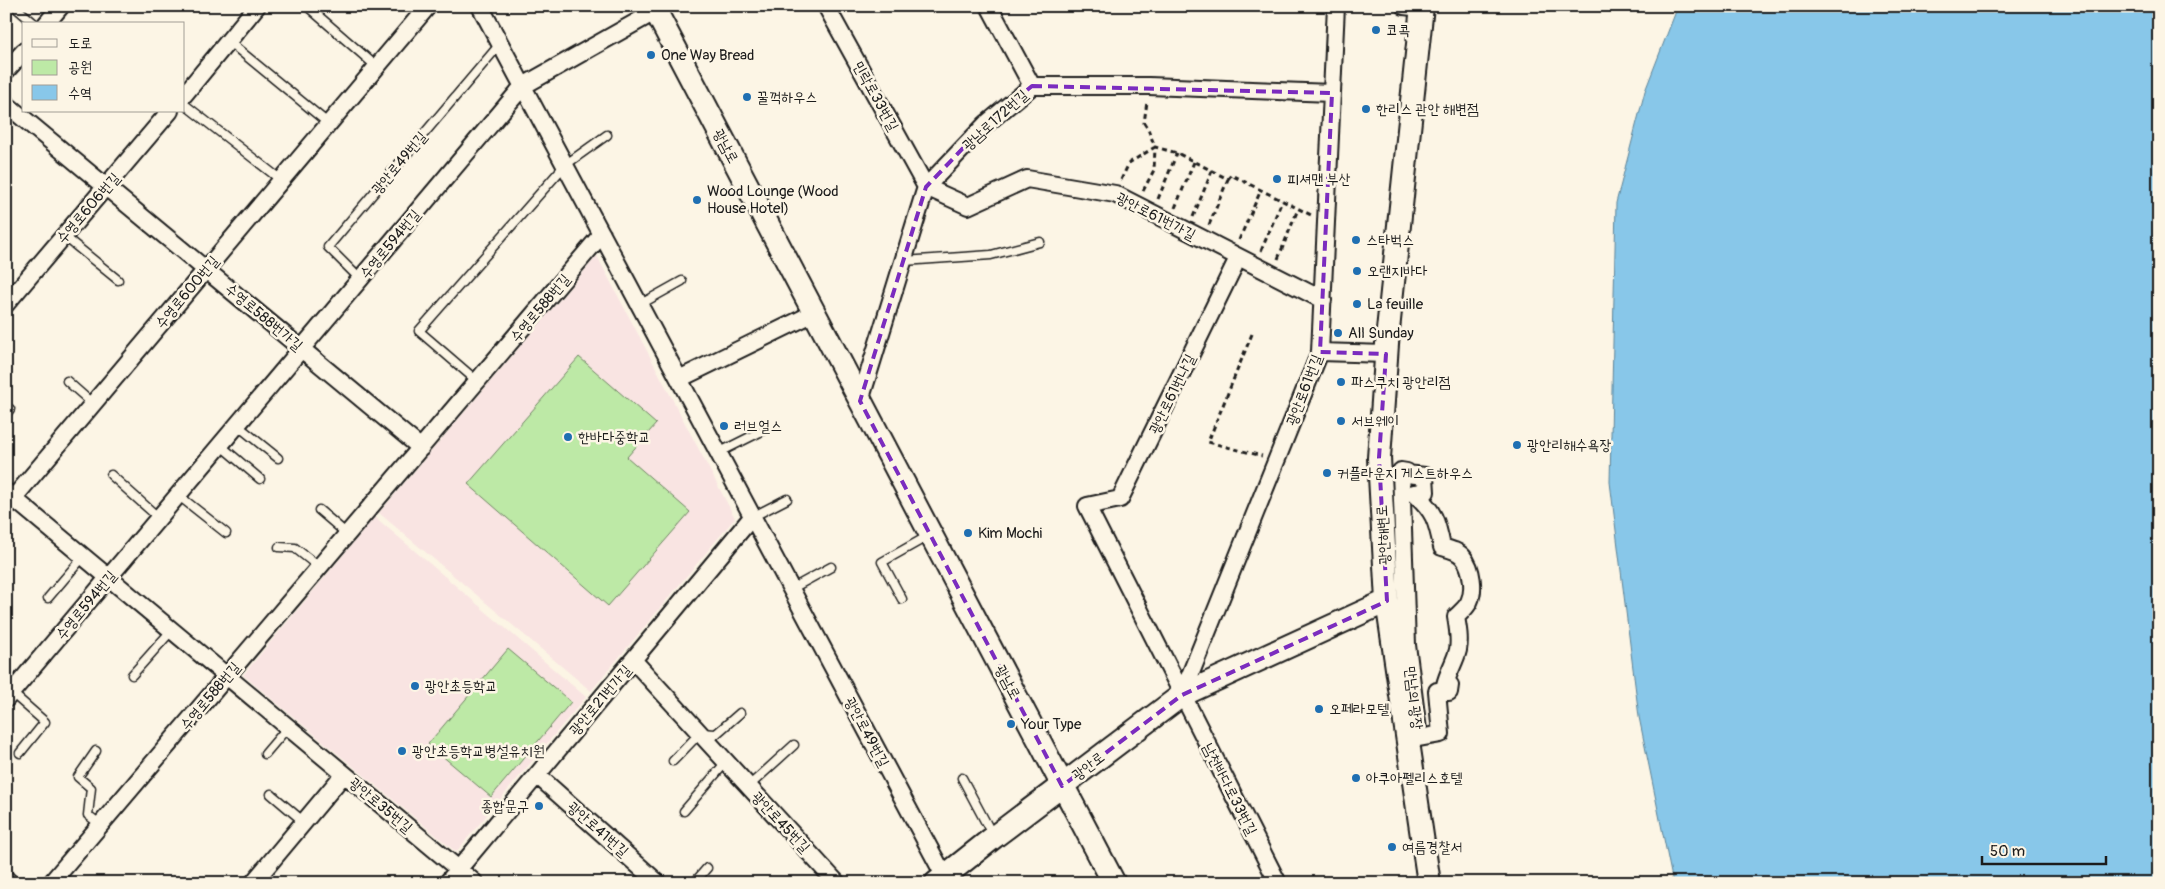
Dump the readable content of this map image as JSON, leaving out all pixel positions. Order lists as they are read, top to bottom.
{
  "streets": {
    "main road": ["광남로", "광안해변로", "광안로"],
    "street": [
      "민락로33번길",
      "광남로172번길",
      "광안로49번길",
      "수영로606번길",
      "광안로61번가길",
      "수영로594번길",
      "수영로600번길",
      "수영로588번길",
      "수영로588번가길",
      "광안로61번길",
      "광안로61번나길",
      "만남의 광장",
      "광안로21번가길",
      "남천바다로33번길",
      "광안로35번길",
      "광안로45번길",
      "광안로41번길"
    ]
  },
  "crossings": [
    ["민락로33번길", "광남로172번길"],
    ["민락로33번길", "광안로61번가길"],
    ["광남로172번길", "광남로"],
    ["광남로172번길", "광안로61번가길"],
    ["광남로172번길", "광안로61번길"],
    ["광남로", "수영로594번길"],
    ["광남로", "광안로"],
    ["광안로49번길", "수영로594번길"],
    ["광안로49번길", "수영로588번길"],
    ["광안로49번길", "광안로21번가길"],
    ["광안로49번길", "광안로"],
    ["수영로606번길", "수영로588번가길"],
    ["광안로61번가길", "광안로61번길"],
    ["광안로61번가길", "광안로61번나길"],
    ["수영로594번길", "수영로588번가길"],
    ["수영로594번길", "광안로35번길"],
    ["수영로600번길", "수영로588번가길"],
    ["수영로600번길", "광안로35번길"],
    ["수영로588번길", "수영로588번가길"],
    ["수영로588번길", "광안로35번길"],
    ["광안로61번길", "광안로61번나길"],
    ["광안로61번길", "광안로"],
    ["광안로61번길", "남천바다로33번길"],
    ["광안로61번나길", "광안로"],
    ["광안로61번나길", "남천바다로33번길"],
    ["광안해변로", "광안로"],
    ["광안로21번가길", "광안로35번길"],
    ["광안로21번가길", "광안로45번길"],
    ["광안로21번가길", "광안로41번길"],
    ["광안로", "남천바다로33번길"]
  ],
  "places": [
    "코콕",
    "One Way Bread",
    "꿀꺽하우스",
    "한리스 관안 해변점",
    "피셔맨 부산",
    "Wood Lounge (Wood House Hotel)",
    "스타벅스",
    "오랜지바다",
    "La feuille",
    "All Sunday",
    "파스쿠치 광안리점",
    "서브웨이",
    "러브얼스",
    "한바다중학교",
    "광안리해수욕장",
    "커플라운지 게스트하우스",
    "Kim Mochi",
    "광안초등학교",
    "오페라모텔",
    "Your Type",
    "광안초등학교병설유치원",
    "아쿠아펠리스호텔",
    "종합문구",
    "여름경찰서"
  ],
  "legend": ["도로", "공원", "수역"],
  "scale_bar": "50 m"
}
